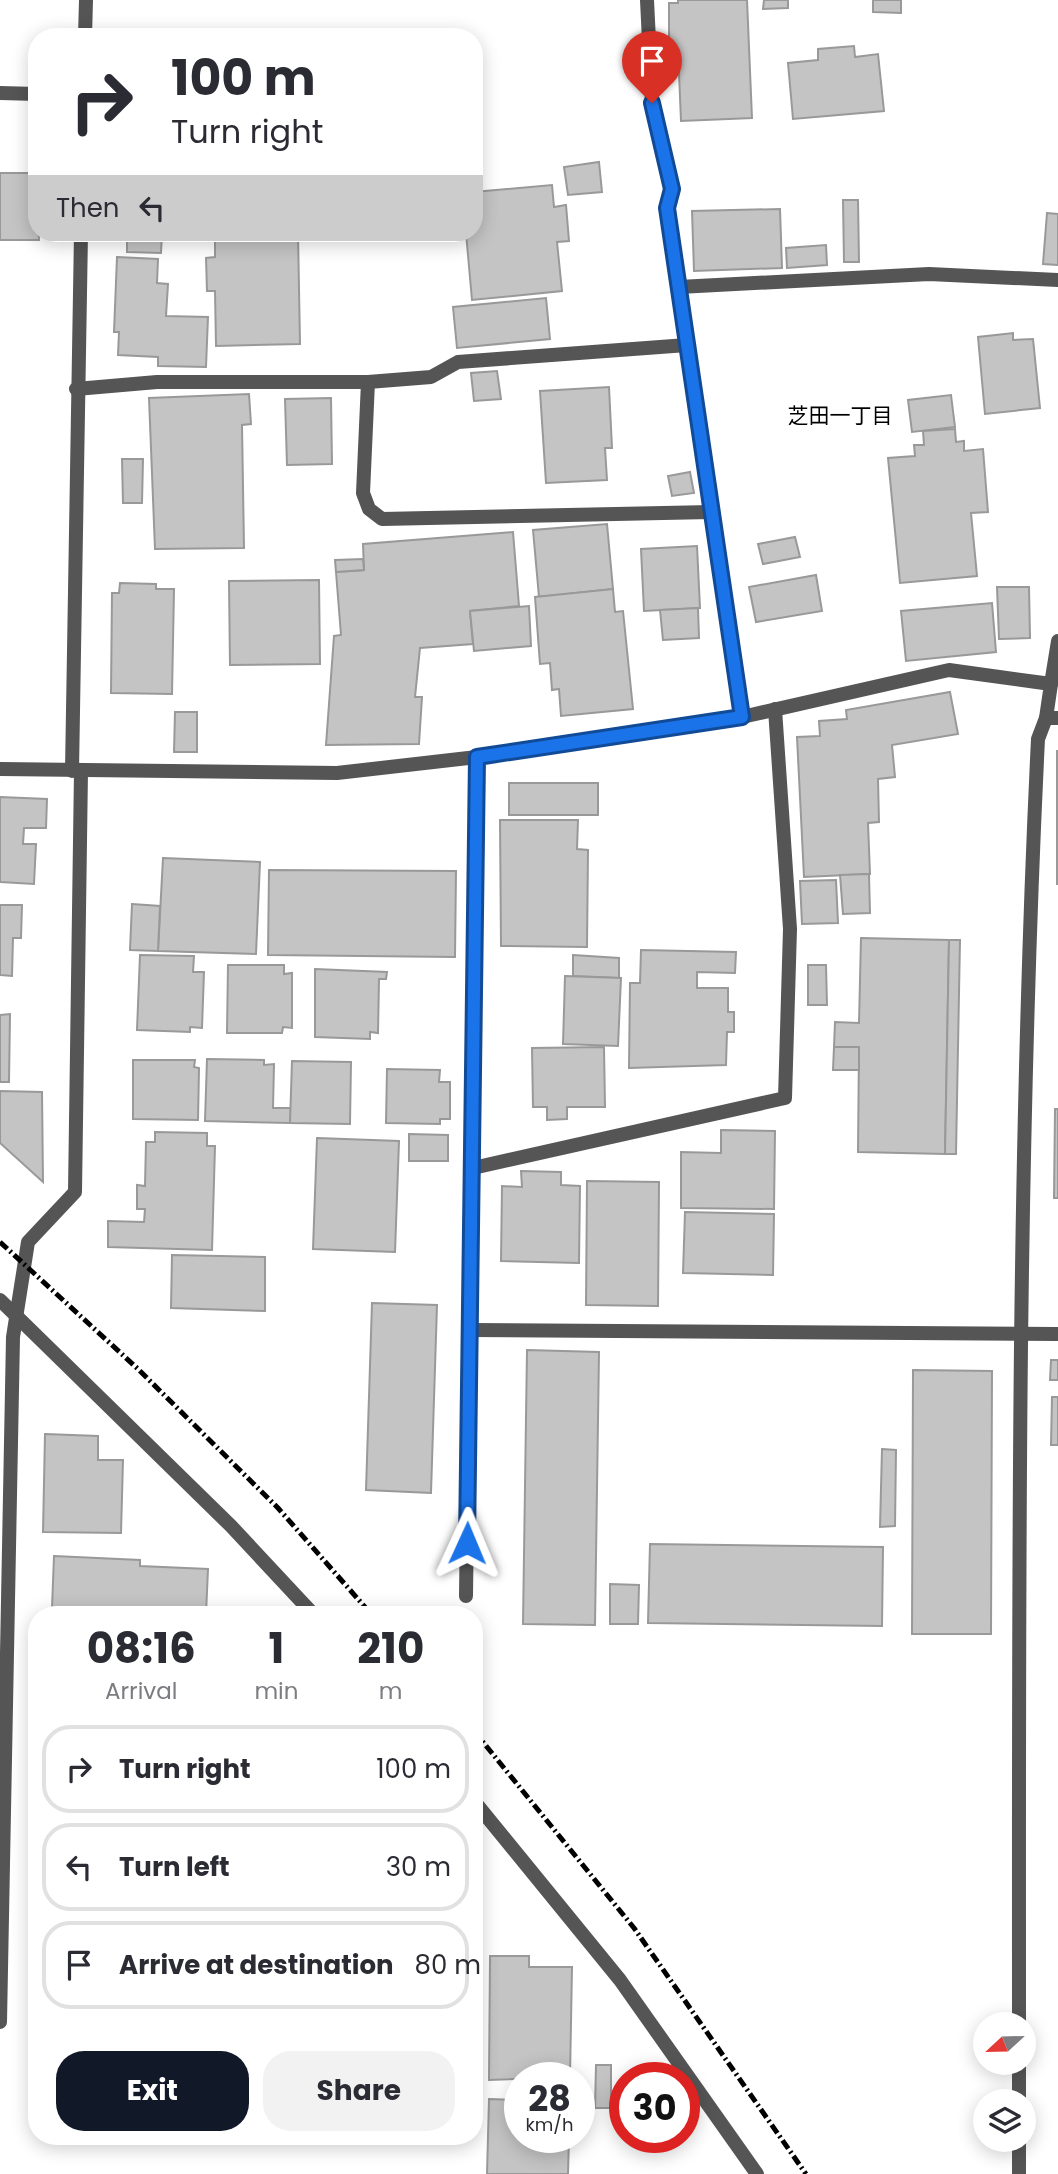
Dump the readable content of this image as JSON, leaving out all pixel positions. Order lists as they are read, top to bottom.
{
  "districts": ["芝田一丁目"],
  "north": "left",
  "page": {
    "turn": ["100 m", "Turn right"],
    "then": "Then",
    "eta": [
      "08:16",
      "Arrival",
      "1",
      "min",
      "210",
      "m"
    ],
    "list": [
      {
        "name": "Turn right",
        "value": "100 m"
      },
      {
        "name": "Turn left",
        "value": "30 m"
      },
      {
        "name": "Arrive at destination",
        "value": "80 m"
      }
    ],
    "buttons": ["Exit", "Share"],
    "speed": "28 km/h",
    "limit": "30"
  }
}
